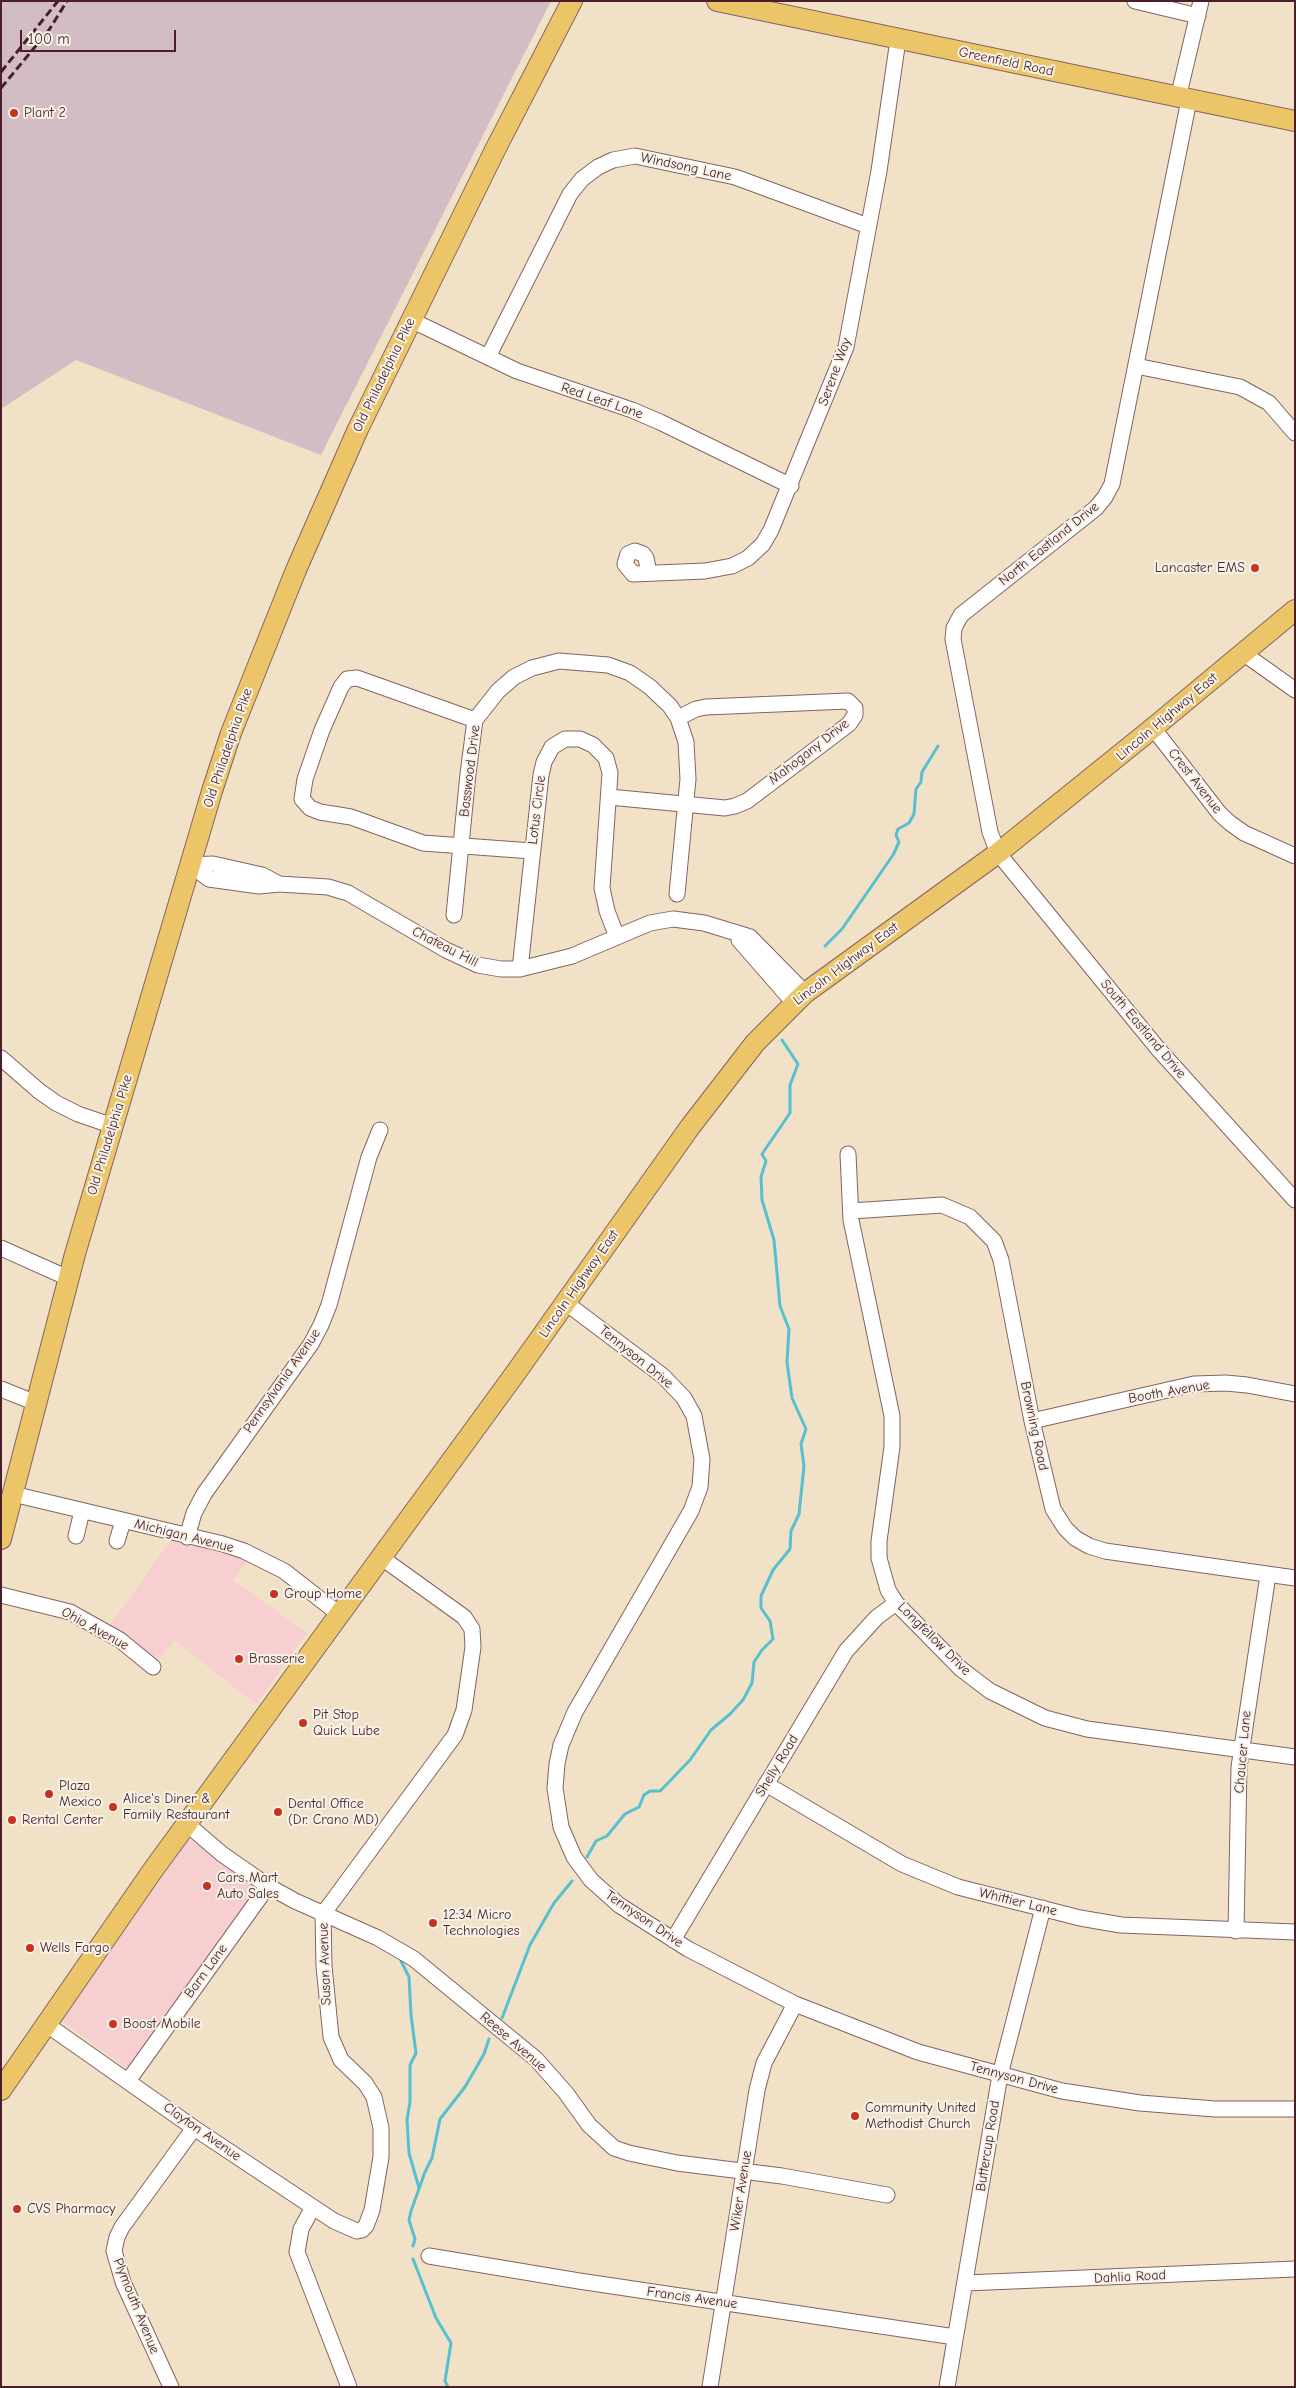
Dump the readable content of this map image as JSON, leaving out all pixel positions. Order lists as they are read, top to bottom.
{
  "streets": {
    "main road": ["Greenfield Road", "Old Philadelphia Pike", "Lincoln Highway East"],
    "street": [
      "Windsong Lane",
      "Serene Way",
      "Red Leaf Lane",
      "North Eastland Drive",
      "Mahogany Drive",
      "Basswood Drive",
      "Crest Avenue",
      "Lotus Circle",
      "Chateau Hill",
      "South Eastland Drive",
      "Tennyson Drive",
      "Pennsylvania Avenue",
      "Booth Avenue",
      "Browning Road",
      "Michigan Avenue",
      "Ohio Avenue",
      "Longfellow Drive",
      "Chaucer Lane",
      "Shelly Road",
      "Whittier Lane",
      "Susan Avenue",
      "Barn Lane",
      "Reese Avenue",
      "Clayton Avenue",
      "Buttercup Road",
      "Wiker Avenue",
      "Dahlia Road",
      "Francis Avenue",
      "Plymouth Avenue"
    ]
  },
  "crossings": [
    ["Greenfield Road", "Serene Way"],
    ["Greenfield Road", "North Eastland Drive"],
    ["Windsong Lane", "Serene Way"],
    ["Windsong Lane", "Red Leaf Lane"],
    ["Serene Way", "Red Leaf Lane"],
    ["Old Philadelphia Pike", "Red Leaf Lane"],
    ["Old Philadelphia Pike", "Chateau Hill"],
    ["Old Philadelphia Pike", "Michigan Avenue"],
    ["North Eastland Drive", "Lincoln Highway East"],
    ["North Eastland Drive", "South Eastland Drive"],
    ["Lincoln Highway East", "Crest Avenue"],
    ["Lincoln Highway East", "Chateau Hill"],
    ["Lincoln Highway East", "South Eastland Drive"],
    ["Lincoln Highway East", "Tennyson Drive"],
    ["Lincoln Highway East", "Michigan Avenue"],
    ["Lincoln Highway East", "Susan Avenue"],
    ["Lincoln Highway East", "Reese Avenue"],
    ["Lincoln Highway East", "Clayton Avenue"],
    ["Mahogany Drive", "Basswood Drive"],
    ["Mahogany Drive", "Lotus Circle"],
    ["Lotus Circle", "Chateau Hill"],
    ["Tennyson Drive", "Shelly Road"],
    ["Tennyson Drive", "Buttercup Road"],
    ["Tennyson Drive", "Wiker Avenue"],
    ["Pennsylvania Avenue", "Michigan Avenue"],
    ["Booth Avenue", "Browning Road"],
    ["Browning Road", "Longfellow Drive"],
    ["Browning Road", "Chaucer Lane"],
    ["Longfellow Drive", "Chaucer Lane"],
    ["Longfellow Drive", "Shelly Road"],
    ["Chaucer Lane", "Whittier Lane"],
    ["Shelly Road", "Whittier Lane"],
    ["Whittier Lane", "Buttercup Road"],
    ["Susan Avenue", "Reese Avenue"],
    ["Susan Avenue", "Clayton Avenue"],
    ["Barn Lane", "Reese Avenue"],
    ["Barn Lane", "Clayton Avenue"],
    ["Reese Avenue", "Wiker Avenue"],
    ["Clayton Avenue", "Plymouth Avenue"],
    ["Buttercup Road", "Dahlia Road"],
    ["Buttercup Road", "Francis Avenue"],
    ["Wiker Avenue", "Francis Avenue"]
  ],
  "places": [
    "Plant 2",
    "Lancaster EMS",
    "Group Home",
    "Brasserie",
    "Pit Stop Quick Lube",
    "Plaza Mexico",
    "Alice's Diner & Family Restaurant",
    "Dental Office (Dr. Crano MD)",
    "Rental Center",
    "Cars Mart Auto Sales",
    "12:34 Micro Technologies",
    "Wells Fargo",
    "Boost Mobile",
    "Community United Methodist Church",
    "CVS Pharmacy"
  ],
  "scale_bar": "100 m"
}
